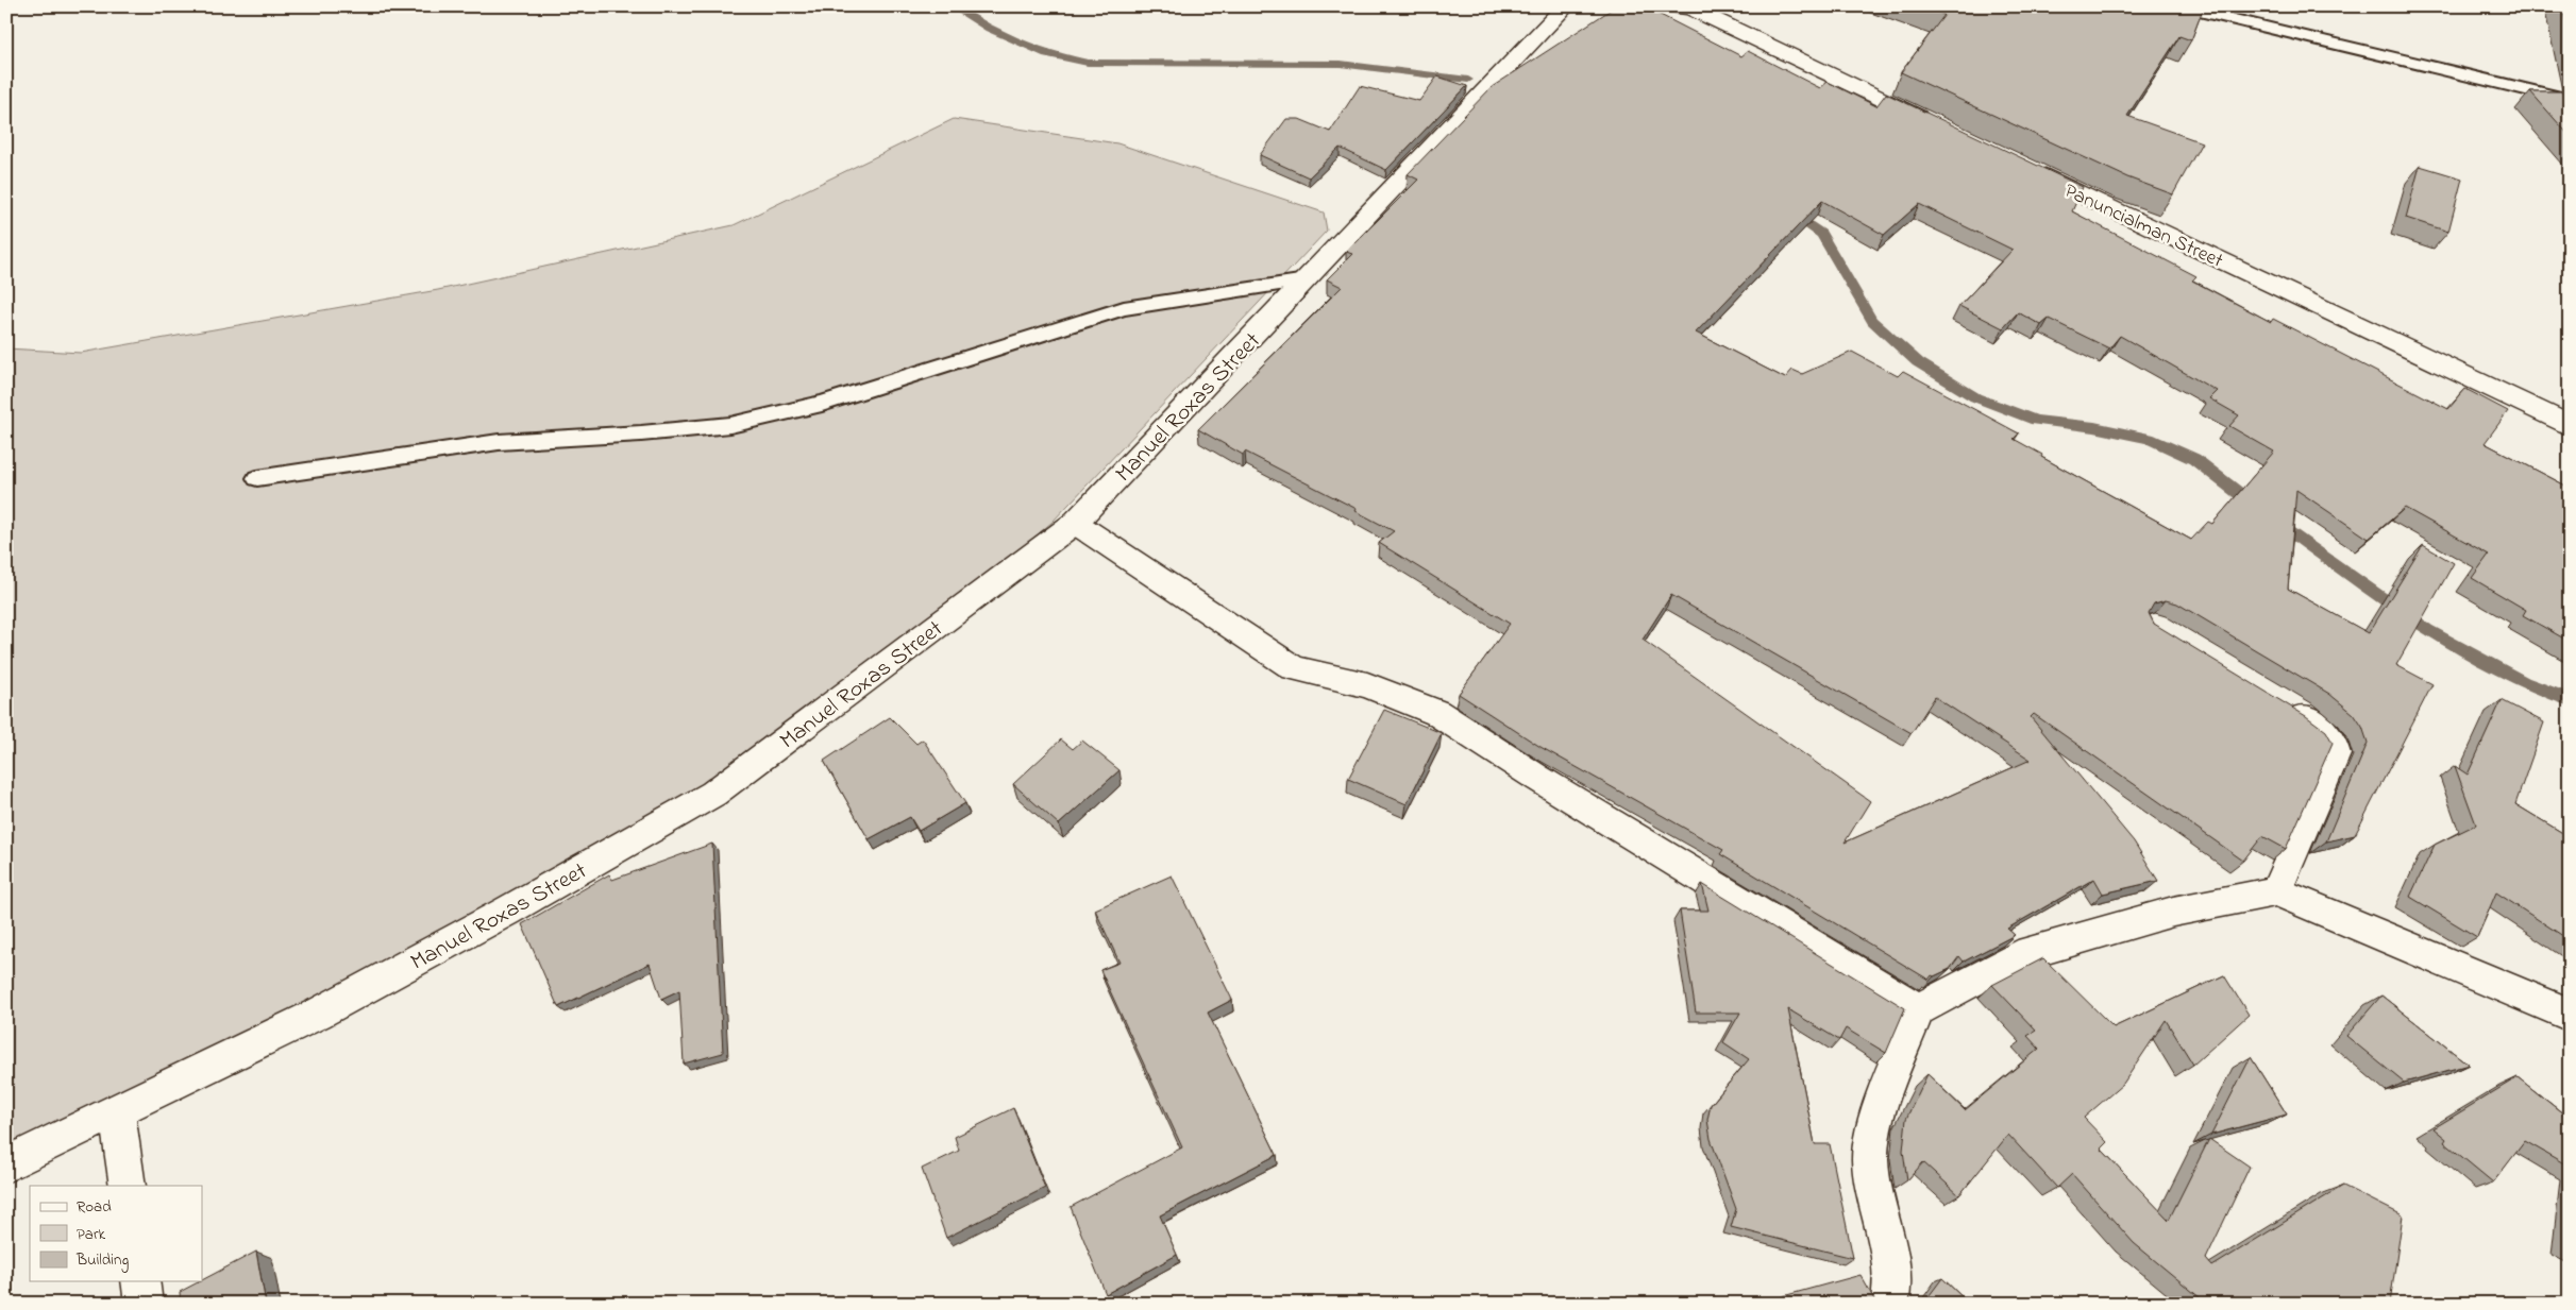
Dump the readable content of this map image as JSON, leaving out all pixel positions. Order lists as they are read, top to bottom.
{
  "streets": {
    "street": ["Panuncialman Street", "Manuel Roxas Street"]
  },
  "legend": ["Road", "Park", "Building"]
}
